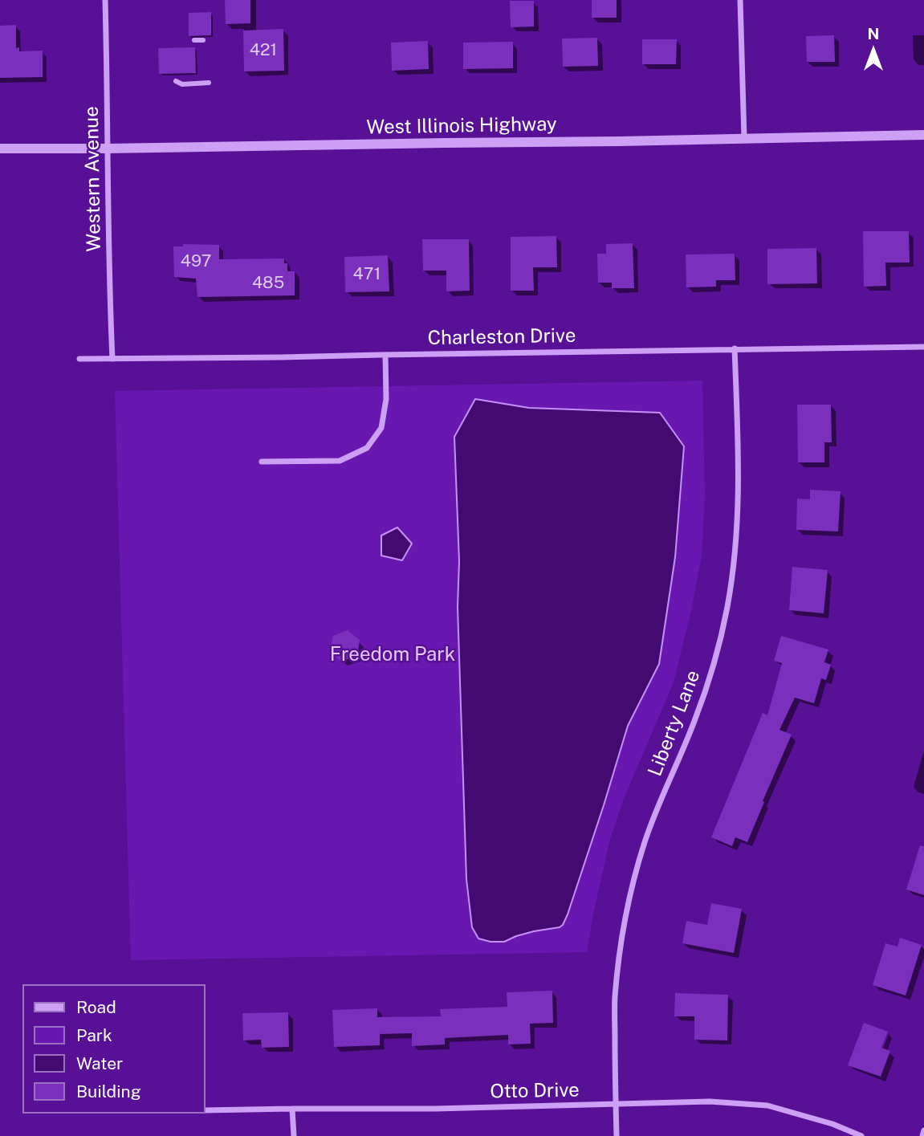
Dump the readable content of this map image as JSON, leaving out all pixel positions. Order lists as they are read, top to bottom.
{
  "streets": {
    "street": [
      "West Illinois Highway",
      "Western Avenue",
      "Charleston Drive",
      "Liberty Lane",
      "Otto Drive"
    ]
  },
  "crossings": [
    ["West Illinois Highway", "Western Avenue"],
    ["Western Avenue", "Charleston Drive"],
    ["Charleston Drive", "Liberty Lane"],
    ["Liberty Lane", "Otto Drive"]
  ],
  "parks": ["Freedom Park"],
  "house_numbers": [
    "421",
    "497",
    "471",
    "485"
  ],
  "legend": [
    "Road",
    "Park",
    "Water",
    "Building"
  ],
  "north": "top"
}
